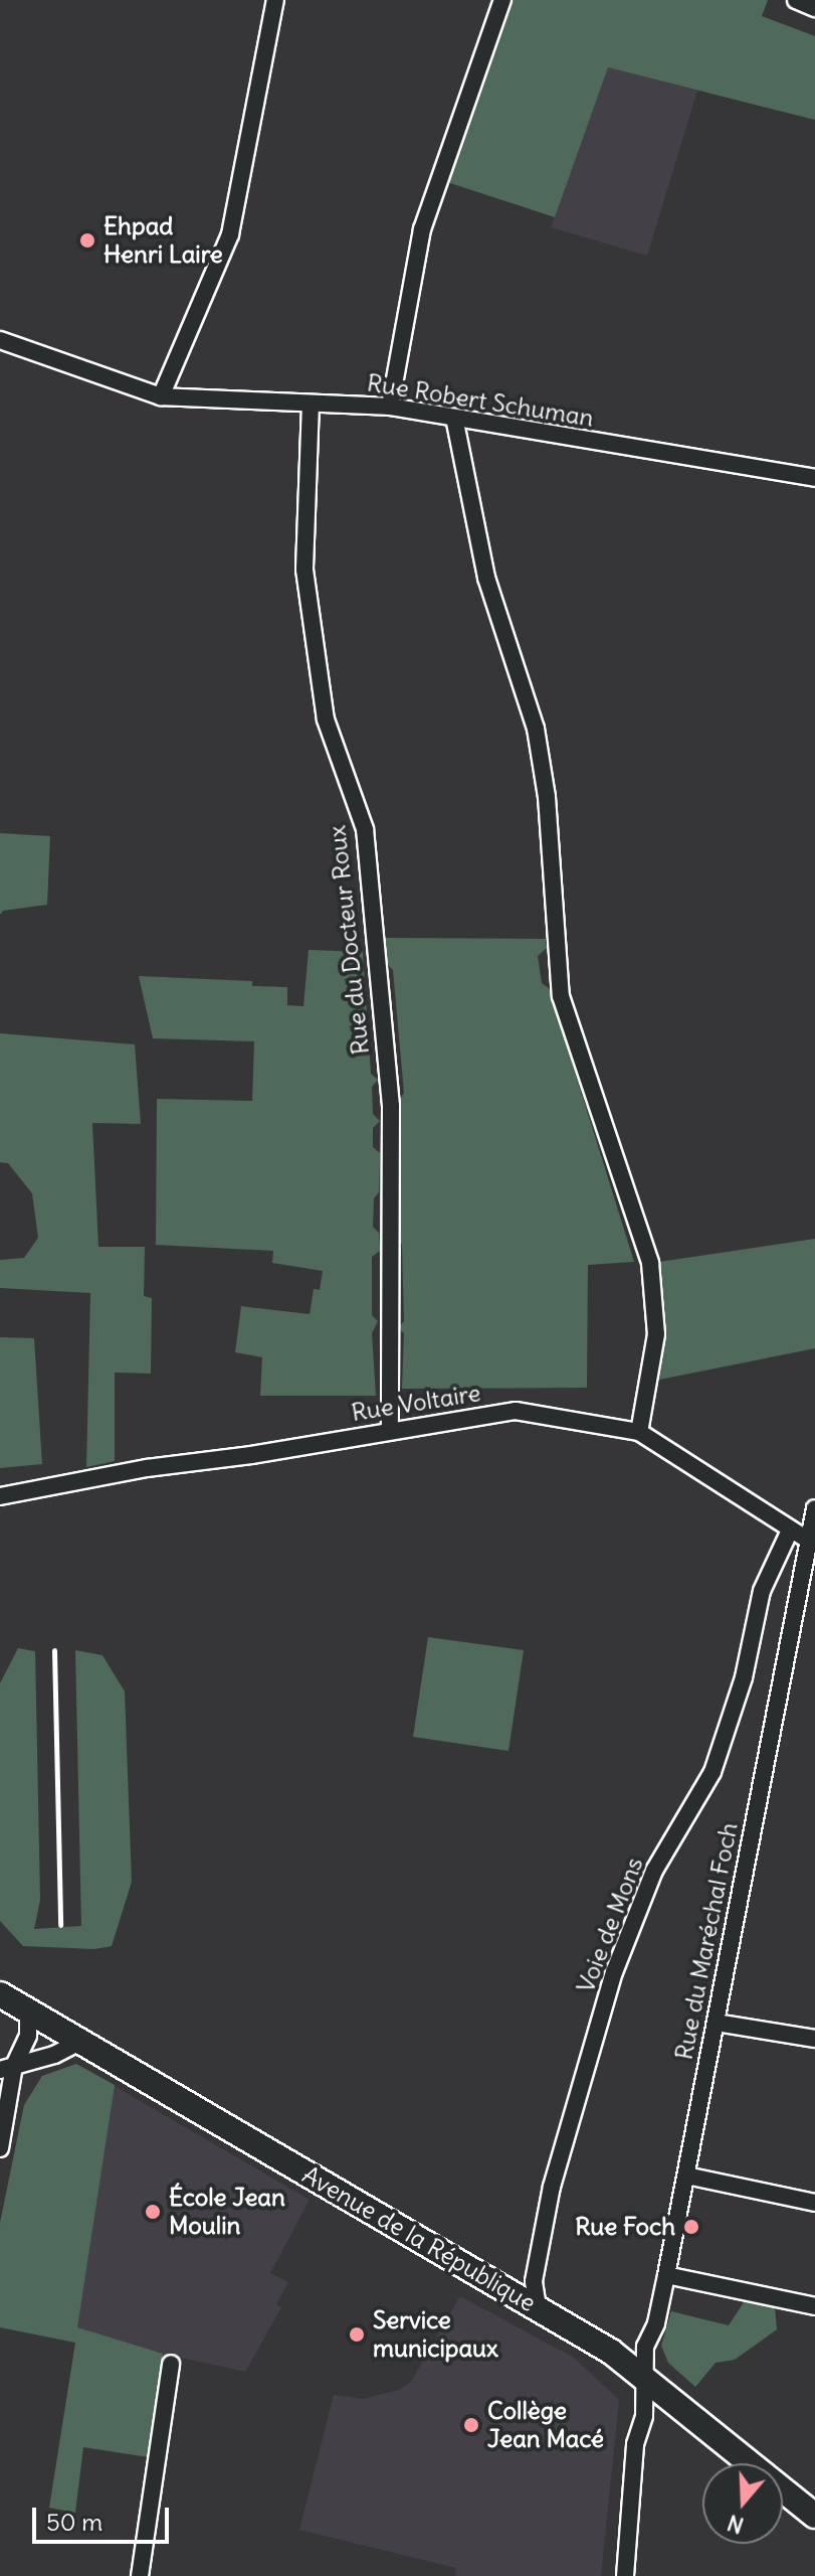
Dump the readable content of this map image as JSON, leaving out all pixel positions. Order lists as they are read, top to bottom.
{
  "streets": {
    "main road": ["Avenue de la République"],
    "street": [
      "Rue Robert Schuman",
      "Rue du Docteur Roux",
      "Rue Voltaire",
      "Voie de Mons",
      "Rue du Maréchal Foch"
    ]
  },
  "crossings": [
    ["Rue Robert Schuman", "Rue du Docteur Roux"],
    ["Rue du Docteur Roux", "Rue Voltaire"],
    ["Rue Voltaire", "Voie de Mons"],
    ["Rue Voltaire", "Rue du Maréchal Foch"],
    ["Voie de Mons", "Avenue de la République"],
    ["Rue du Maréchal Foch", "Avenue de la République"]
  ],
  "places": [
    "Ehpad Henri Laire",
    "École Jean Moulin",
    "Rue Foch",
    "Service municipaux",
    "Collège Jean Macé"
  ],
  "scale_bar": "50 m",
  "north": "bottom"
}
